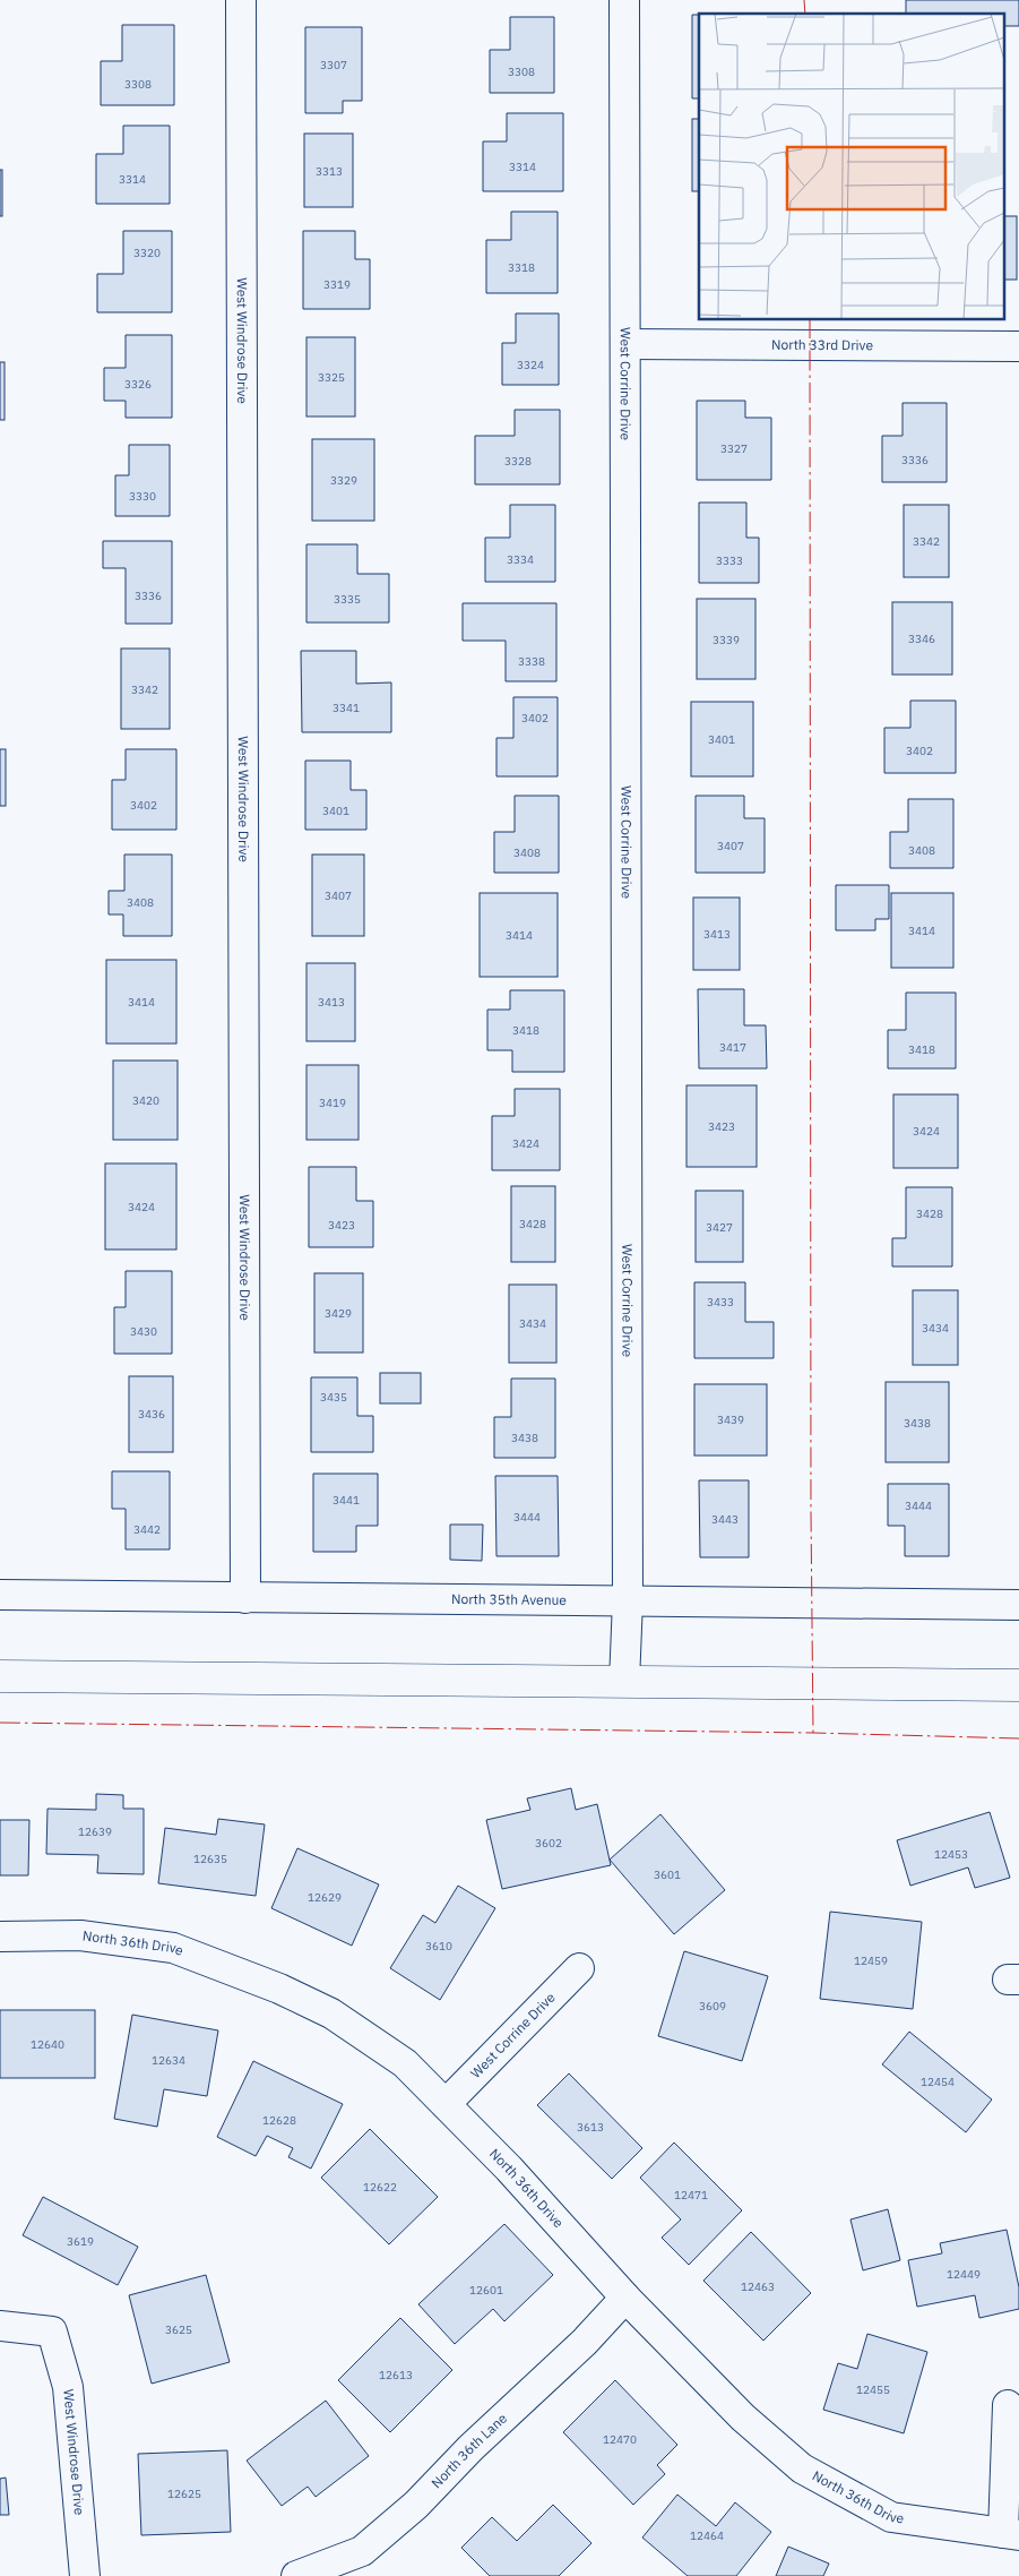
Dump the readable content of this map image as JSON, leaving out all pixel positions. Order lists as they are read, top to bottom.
{
  "streets": {
    "street": [
      "West Windrose Drive",
      "North 33rd Drive",
      "West Corrine Drive",
      "North 35th Avenue",
      "North 36th Drive",
      "North 36th Lane"
    ]
  },
  "crossings": [
    ["West Windrose Drive", "North 35th Avenue"],
    ["North 33rd Drive", "West Corrine Drive"],
    ["West Corrine Drive", "North 35th Avenue"],
    ["West Corrine Drive", "North 36th Drive"],
    ["North 36th Drive", "North 36th Lane"]
  ],
  "house_numbers": [
    "3307",
    "3308",
    "3308",
    "3314",
    "3313",
    "3314",
    "3320",
    "3318",
    "3319",
    "3324",
    "3325",
    "3326",
    "3327",
    "3336",
    "3328",
    "3329",
    "3330",
    "3342",
    "3334",
    "3333",
    "3336",
    "3335",
    "3346",
    "3339",
    "3338",
    "3342",
    "3341",
    "3402",
    "3401",
    "3402",
    "3402",
    "3401",
    "3407",
    "3408",
    "3408",
    "3407",
    "3408",
    "3414",
    "3413",
    "3414",
    "3414",
    "3413",
    "3418",
    "3417",
    "3418",
    "3420",
    "3419",
    "3423",
    "3424",
    "3424",
    "3424",
    "3428",
    "3428",
    "3423",
    "3427",
    "3433",
    "3429",
    "3434",
    "3434",
    "3430",
    "3435",
    "3436",
    "3439",
    "3438",
    "3438",
    "3441",
    "3444",
    "3444",
    "3443",
    "3442",
    "12639",
    "3602",
    "12453",
    "12635",
    "3601",
    "12629",
    "3610",
    "12459",
    "3609",
    "12640",
    "12634",
    "12454",
    "12628",
    "3613",
    "12622",
    "12471",
    "3619",
    "12449",
    "12463",
    "12601",
    "3625",
    "12613",
    "12455",
    "12470",
    "12625",
    "12464"
  ]
}
